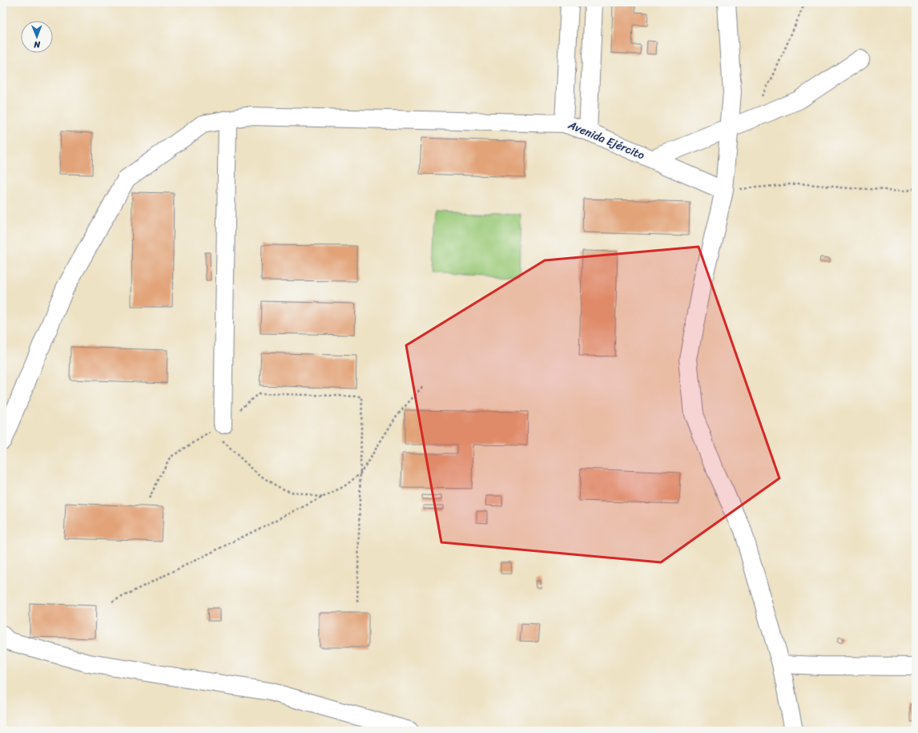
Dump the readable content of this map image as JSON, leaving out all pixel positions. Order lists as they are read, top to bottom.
{
  "streets": {
    "lane": ["Avenida Ejército"]
  },
  "north": "bottom"
}
